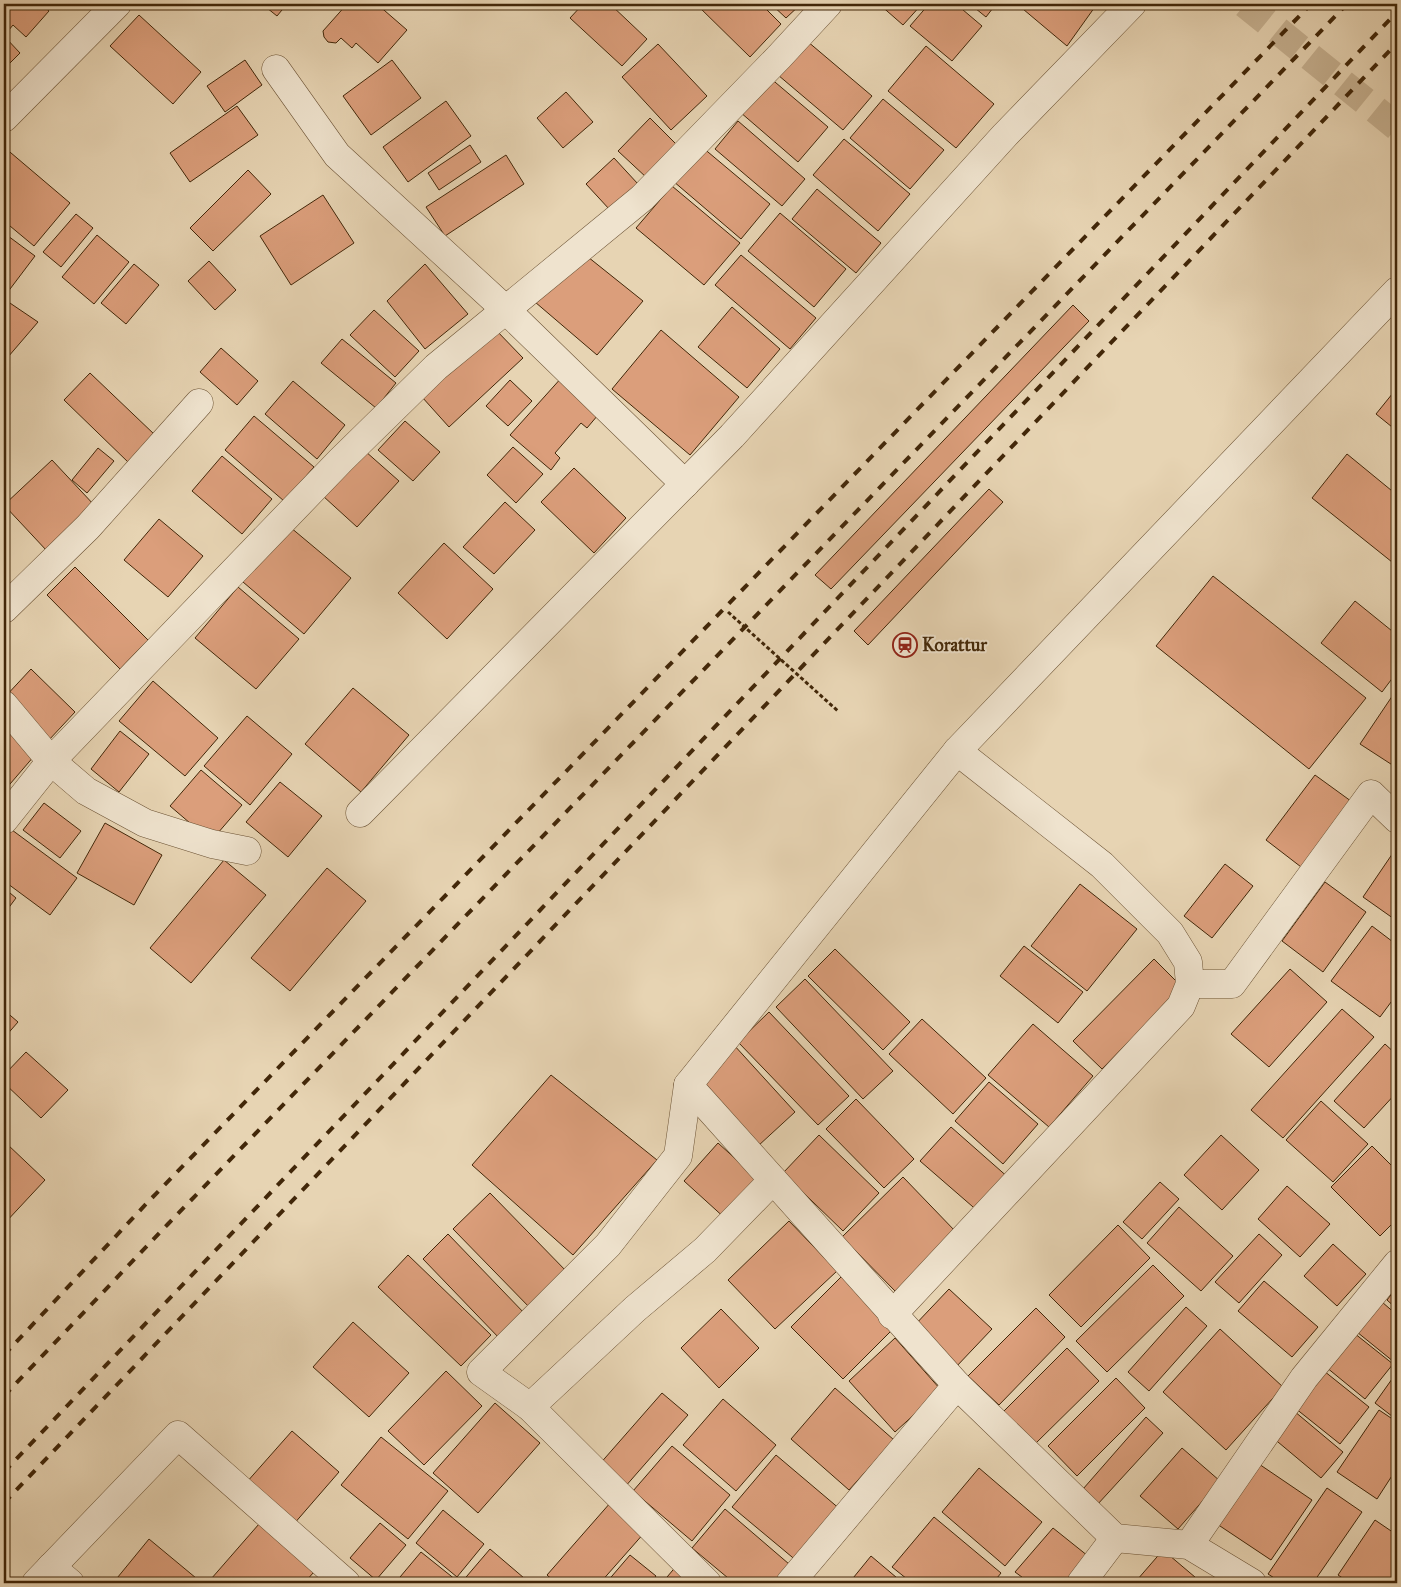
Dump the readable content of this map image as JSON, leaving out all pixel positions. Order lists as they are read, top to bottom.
{
  "places": {
    "station": ["Korattur"]
  }
}
